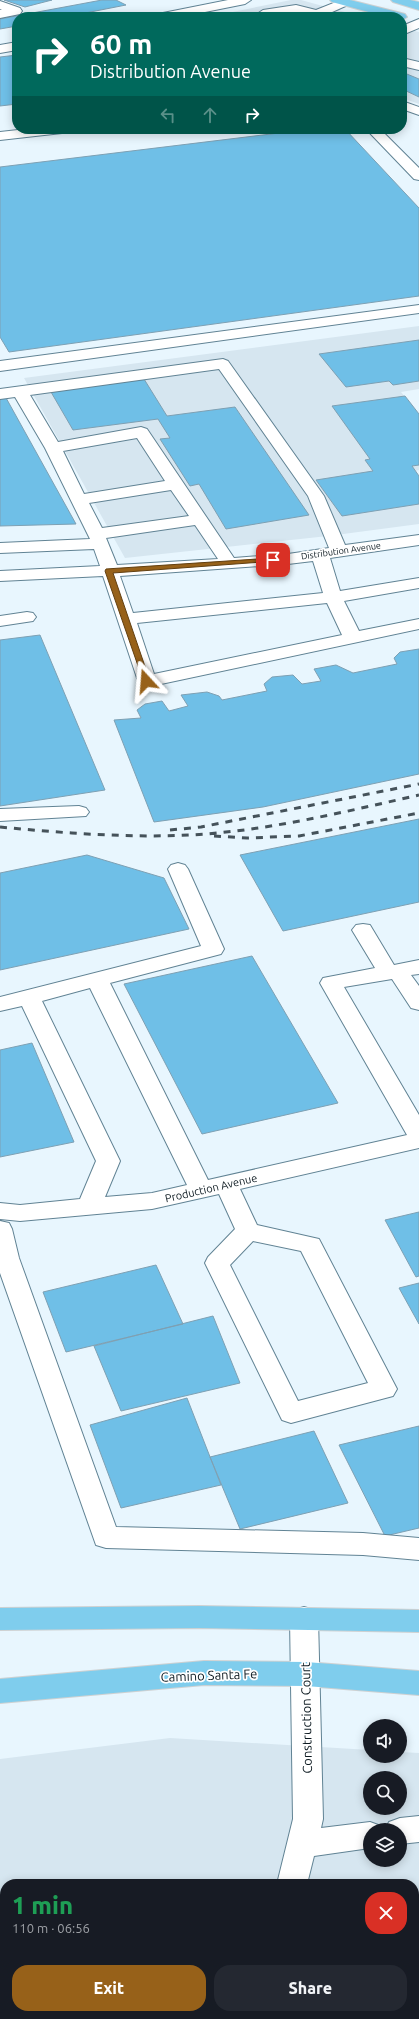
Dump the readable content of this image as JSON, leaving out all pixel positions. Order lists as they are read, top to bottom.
{
  "streets": {
    "main road": ["Camino Santa Fe"],
    "street": ["Distribution Avenue", "Production Avenue", "Construction Court"]
  },
  "crossings": [
    ["Camino Santa Fe", "Construction Court"]
  ],
  "page": {
    "turn": ["60 m", "Distribution Avenue"],
    "heading": ["1 min", "110 m · 06:56"],
    "buttons": ["Exit", "Share"]
  }
}
